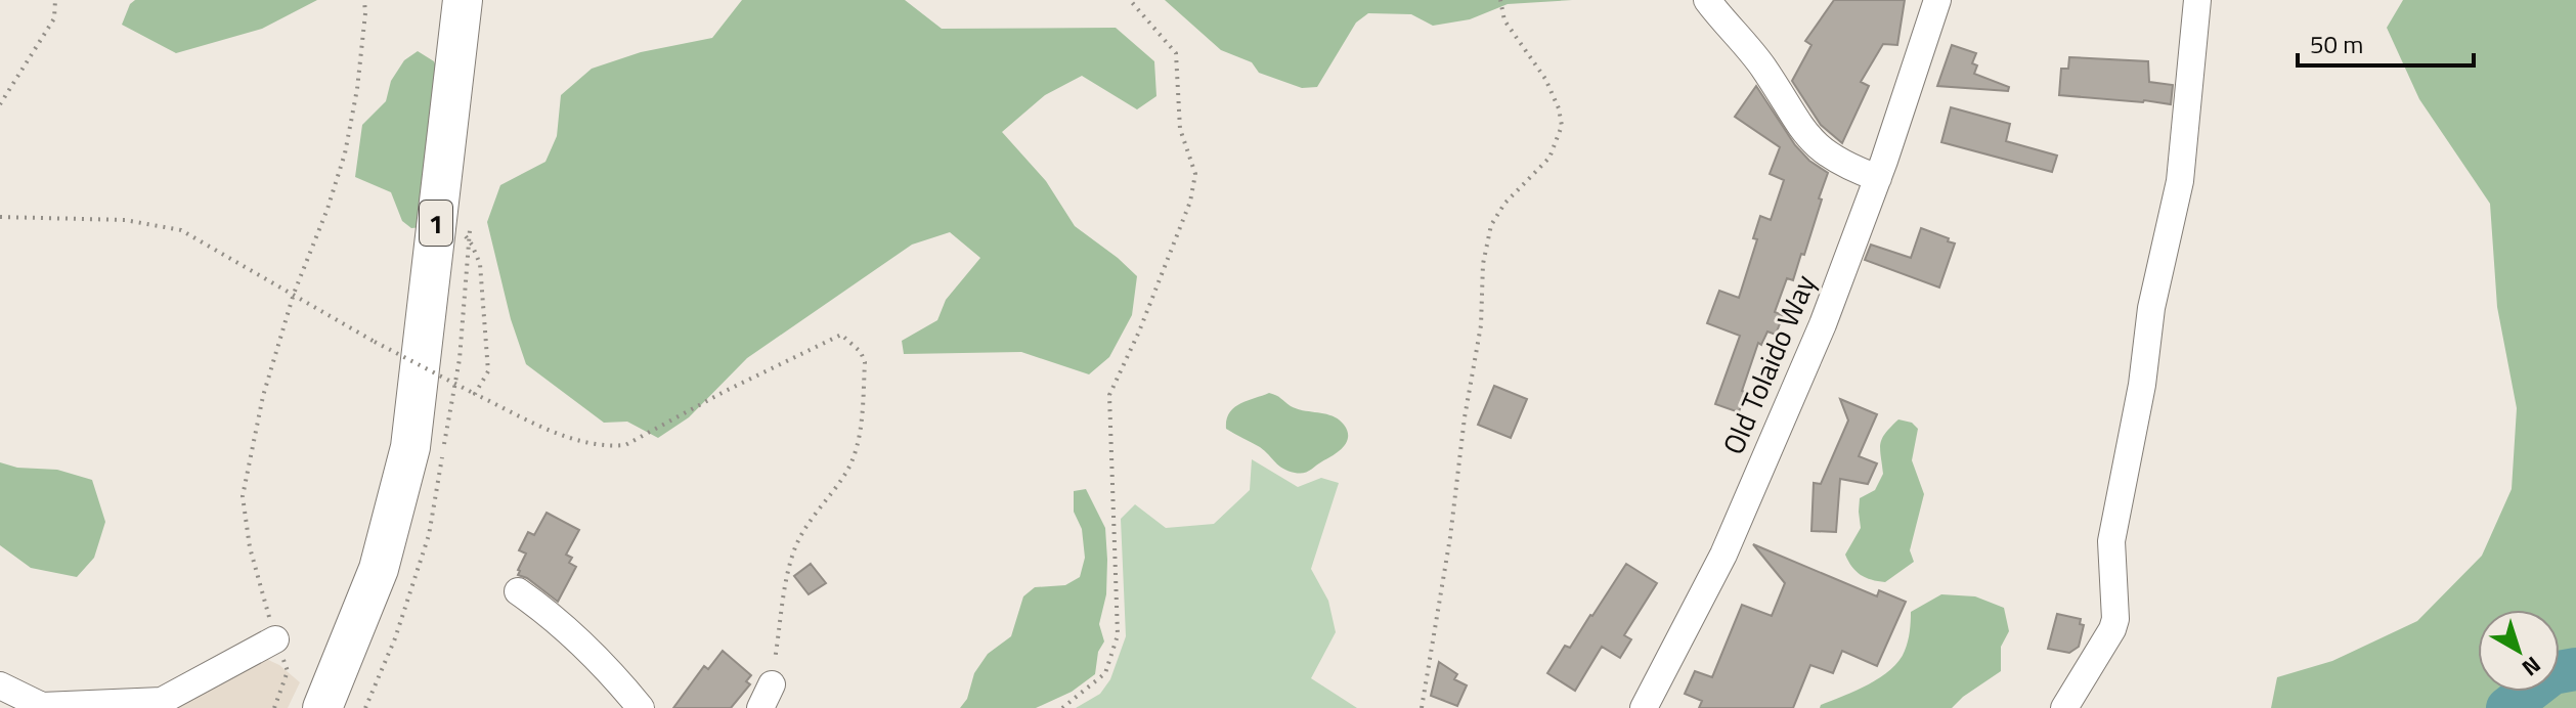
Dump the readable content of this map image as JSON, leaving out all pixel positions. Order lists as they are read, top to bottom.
{
  "streets": {
    "highway": ["1"],
    "street": ["Old Tolaido Way"]
  },
  "scale_bar": "50 m",
  "north": "bottom right"
}
